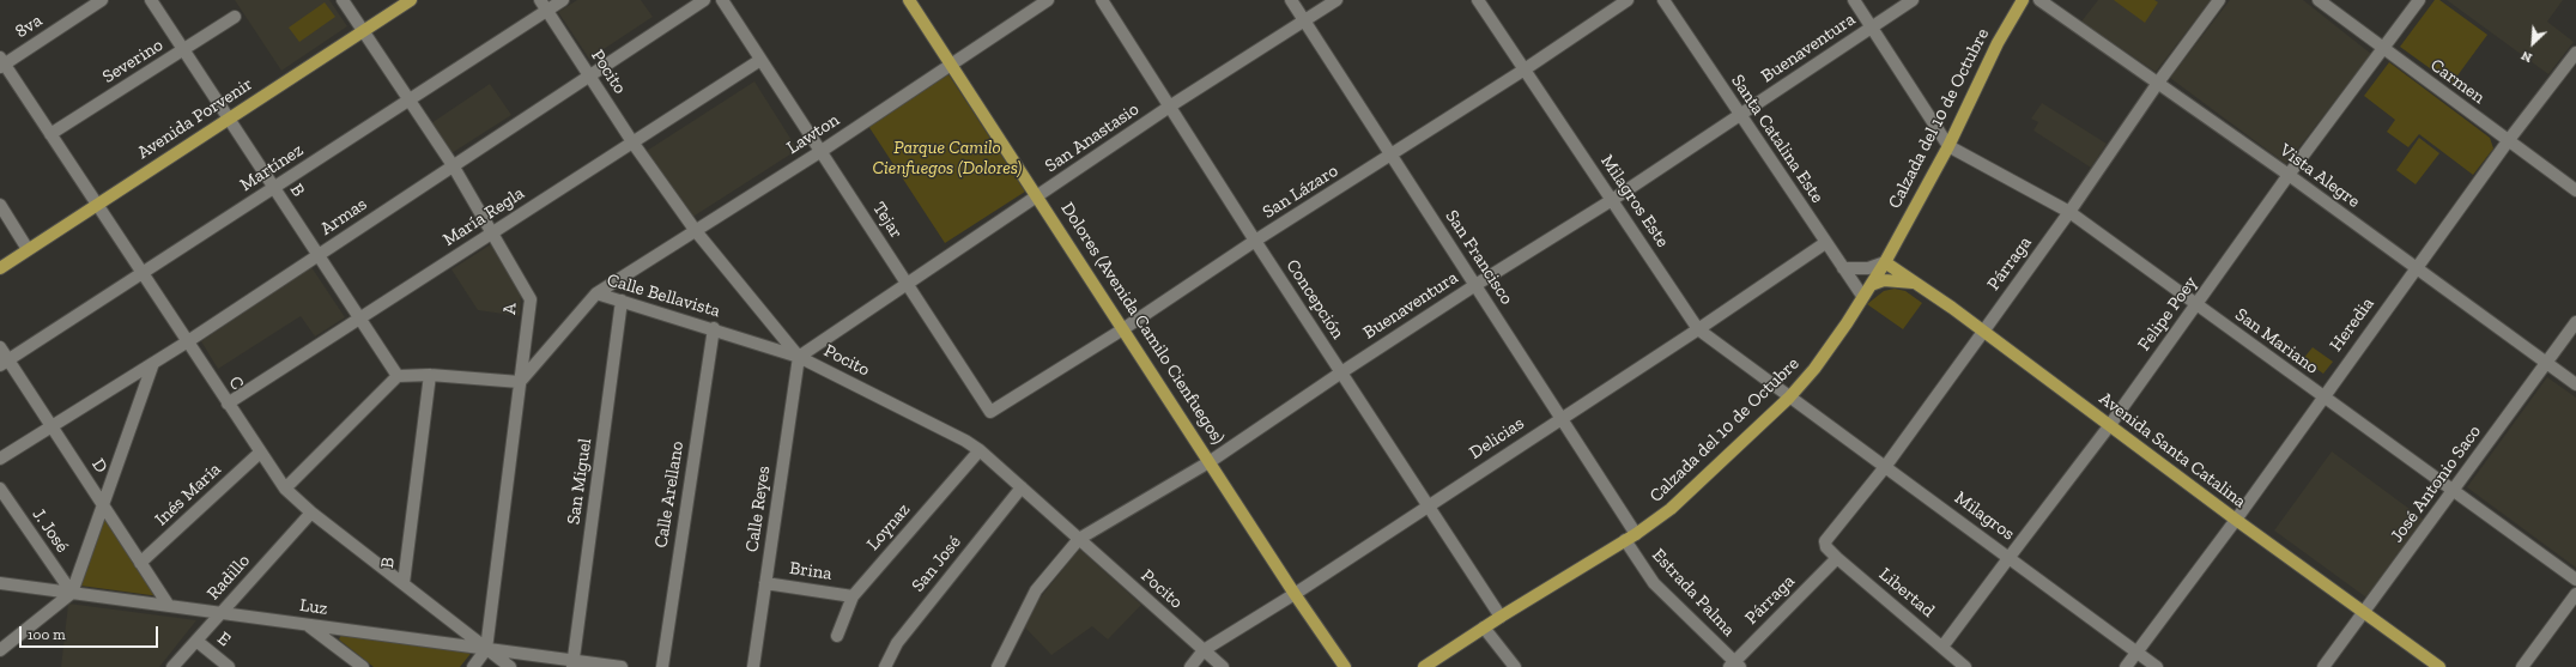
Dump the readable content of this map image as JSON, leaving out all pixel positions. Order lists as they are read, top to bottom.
{
  "streets": {
    "main road": [
      "Avenida Porvenir",
      "Calzada del 10 de Octubre",
      "Dolores (Avenida Camilo Cienfuegos)",
      "Avenida Santa Catalina"
    ],
    "street": [
      "8va",
      "Buenaventura",
      "Severino",
      "Pocito",
      "Carmen",
      "Lawton",
      "San Anastasio",
      "Santa Catalina Este",
      "Martínez",
      "Vista Alegre",
      "B",
      "San Lázaro",
      "Milagros Este",
      "Armas",
      "María Regla",
      "Tejar",
      "San Francisco",
      "Párraga",
      "Calle Bellavista",
      "Concepción",
      "A",
      "Felipe Poey",
      "Heredia",
      "San Mariano",
      "C",
      "Delicias",
      "D",
      "San Miguel",
      "José Antonio Saco",
      "Inés María",
      "Calle Arellano",
      "Calle Reyes",
      "Milagros",
      "Loynaz",
      "J. José",
      "San José",
      "Brina",
      "Radillo",
      "Estrada Palma",
      "Libertad",
      "Luz",
      "E"
    ]
  },
  "crossings": [
    ["8va", "C"],
    ["Buenaventura", "Pocito"],
    ["Buenaventura", "Santa Catalina Este"],
    ["Buenaventura", "Milagros Este"],
    ["Buenaventura", "San Francisco"],
    ["Buenaventura", "Concepción"],
    ["Buenaventura", "Dolores (Avenida Camilo Cienfuegos)"],
    ["Severino", "B"],
    ["Severino", "C"],
    ["Pocito", "Lawton"],
    ["Pocito", "San Anastasio"],
    ["Pocito", "Martínez"],
    ["Pocito", "Armas"],
    ["Pocito", "María Regla"],
    ["Pocito", "Calle Bellavista"],
    ["Pocito", "Delicias"],
    ["Pocito", "Calle Reyes"],
    ["Pocito", "Loynaz"],
    ["Pocito", "San José"],
    ["Carmen", "Felipe Poey"],
    ["Carmen", "Heredia"],
    ["Avenida Porvenir", "B"],
    ["Avenida Porvenir", "A"],
    ["Avenida Porvenir", "C"],
    ["Calzada del 10 de Octubre", "Santa Catalina Este"],
    ["Calzada del 10 de Octubre", "Milagros Este"],
    ["Calzada del 10 de Octubre", "San Francisco"],
    ["Calzada del 10 de Octubre", "Concepción"],
    ["Calzada del 10 de Octubre", "San Mariano"],
    ["Calzada del 10 de Octubre", "Avenida Santa Catalina"],
    ["Calzada del 10 de Octubre", "Milagros"],
    ["Calzada del 10 de Octubre", "Estrada Palma"],
    ["Lawton", "Tejar"],
    ["Lawton", "Calle Bellavista"],
    ["Lawton", "Dolores (Avenida Camilo Cienfuegos)"],
    ["San Anastasio", "Tejar"],
    ["San Anastasio", "San Francisco"],
    ["San Anastasio", "Calle Bellavista"],
    ["San Anastasio", "Concepción"],
    ["San Anastasio", "Dolores (Avenida Camilo Cienfuegos)"],
    ["San Anastasio", "Calle Reyes"],
    ["Santa Catalina Este", "Delicias"],
    ["Martínez", "B"],
    ["Martínez", "A"],
    ["Martínez", "C"],
    ["Martínez", "D"],
    ["Vista Alegre", "Párraga"],
    ["Vista Alegre", "Felipe Poey"],
    ["Vista Alegre", "Heredia"],
    ["Vista Alegre", "José Antonio Saco"],
    ["B", "Armas"],
    ["B", "María Regla"],
    ["B", "C"],
    ["San Lázaro", "Milagros Este"],
    ["San Lázaro", "Tejar"],
    ["San Lázaro", "San Francisco"],
    ["San Lázaro", "Concepción"],
    ["San Lázaro", "Dolores (Avenida Camilo Cienfuegos)"],
    ["Milagros Este", "Delicias"],
    ["Milagros Este", "Milagros"],
    ["Armas", "A"],
    ["Armas", "C"],
    ["Armas", "D"],
    ["María Regla", "Tejar"],
    ["María Regla", "A"],
    ["María Regla", "C"],
    ["San Francisco", "Delicias"],
    ["San Francisco", "Estrada Palma"],
    ["Párraga", "San Mariano"],
    ["Párraga", "Avenida Santa Catalina"],
    ["Párraga", "Milagros"],
    ["Párraga", "Estrada Palma"],
    ["Párraga", "Libertad"],
    ["Calle Bellavista", "A"],
    ["Calle Bellavista", "San Miguel"],
    ["Calle Bellavista", "Calle Arellano"],
    ["Calle Bellavista", "Calle Reyes"],
    ["Concepción", "Delicias"],
    ["A", "C"],
    ["A", "Luz"],
    ["Felipe Poey", "San Mariano"],
    ["Felipe Poey", "Avenida Santa Catalina"],
    ["Felipe Poey", "Milagros"],
    ["Felipe Poey", "Libertad"],
    ["Dolores (Avenida Camilo Cienfuegos)", "Delicias"],
    ["Heredia", "San Mariano"],
    ["Heredia", "Avenida Santa Catalina"],
    ["Heredia", "Milagros"],
    ["San Mariano", "José Antonio Saco"],
    ["C", "Inés María"],
    ["C", "Radillo"],
    ["C", "Luz"],
    ["Avenida Santa Catalina", "José Antonio Saco"],
    ["D", "Inés María"],
    ["D", "Luz"],
    ["San Miguel", "Luz"],
    ["Calle Reyes", "Brina"],
    ["Loynaz", "Brina"],
    ["J. José", "Luz"],
    ["Radillo", "Luz"],
    ["Radillo", "E"]
  ],
  "parks": ["Parque Camilo Cienfuegos (Dolores)"],
  "scale_bar": "100 m",
  "north": "bottom left"
}
